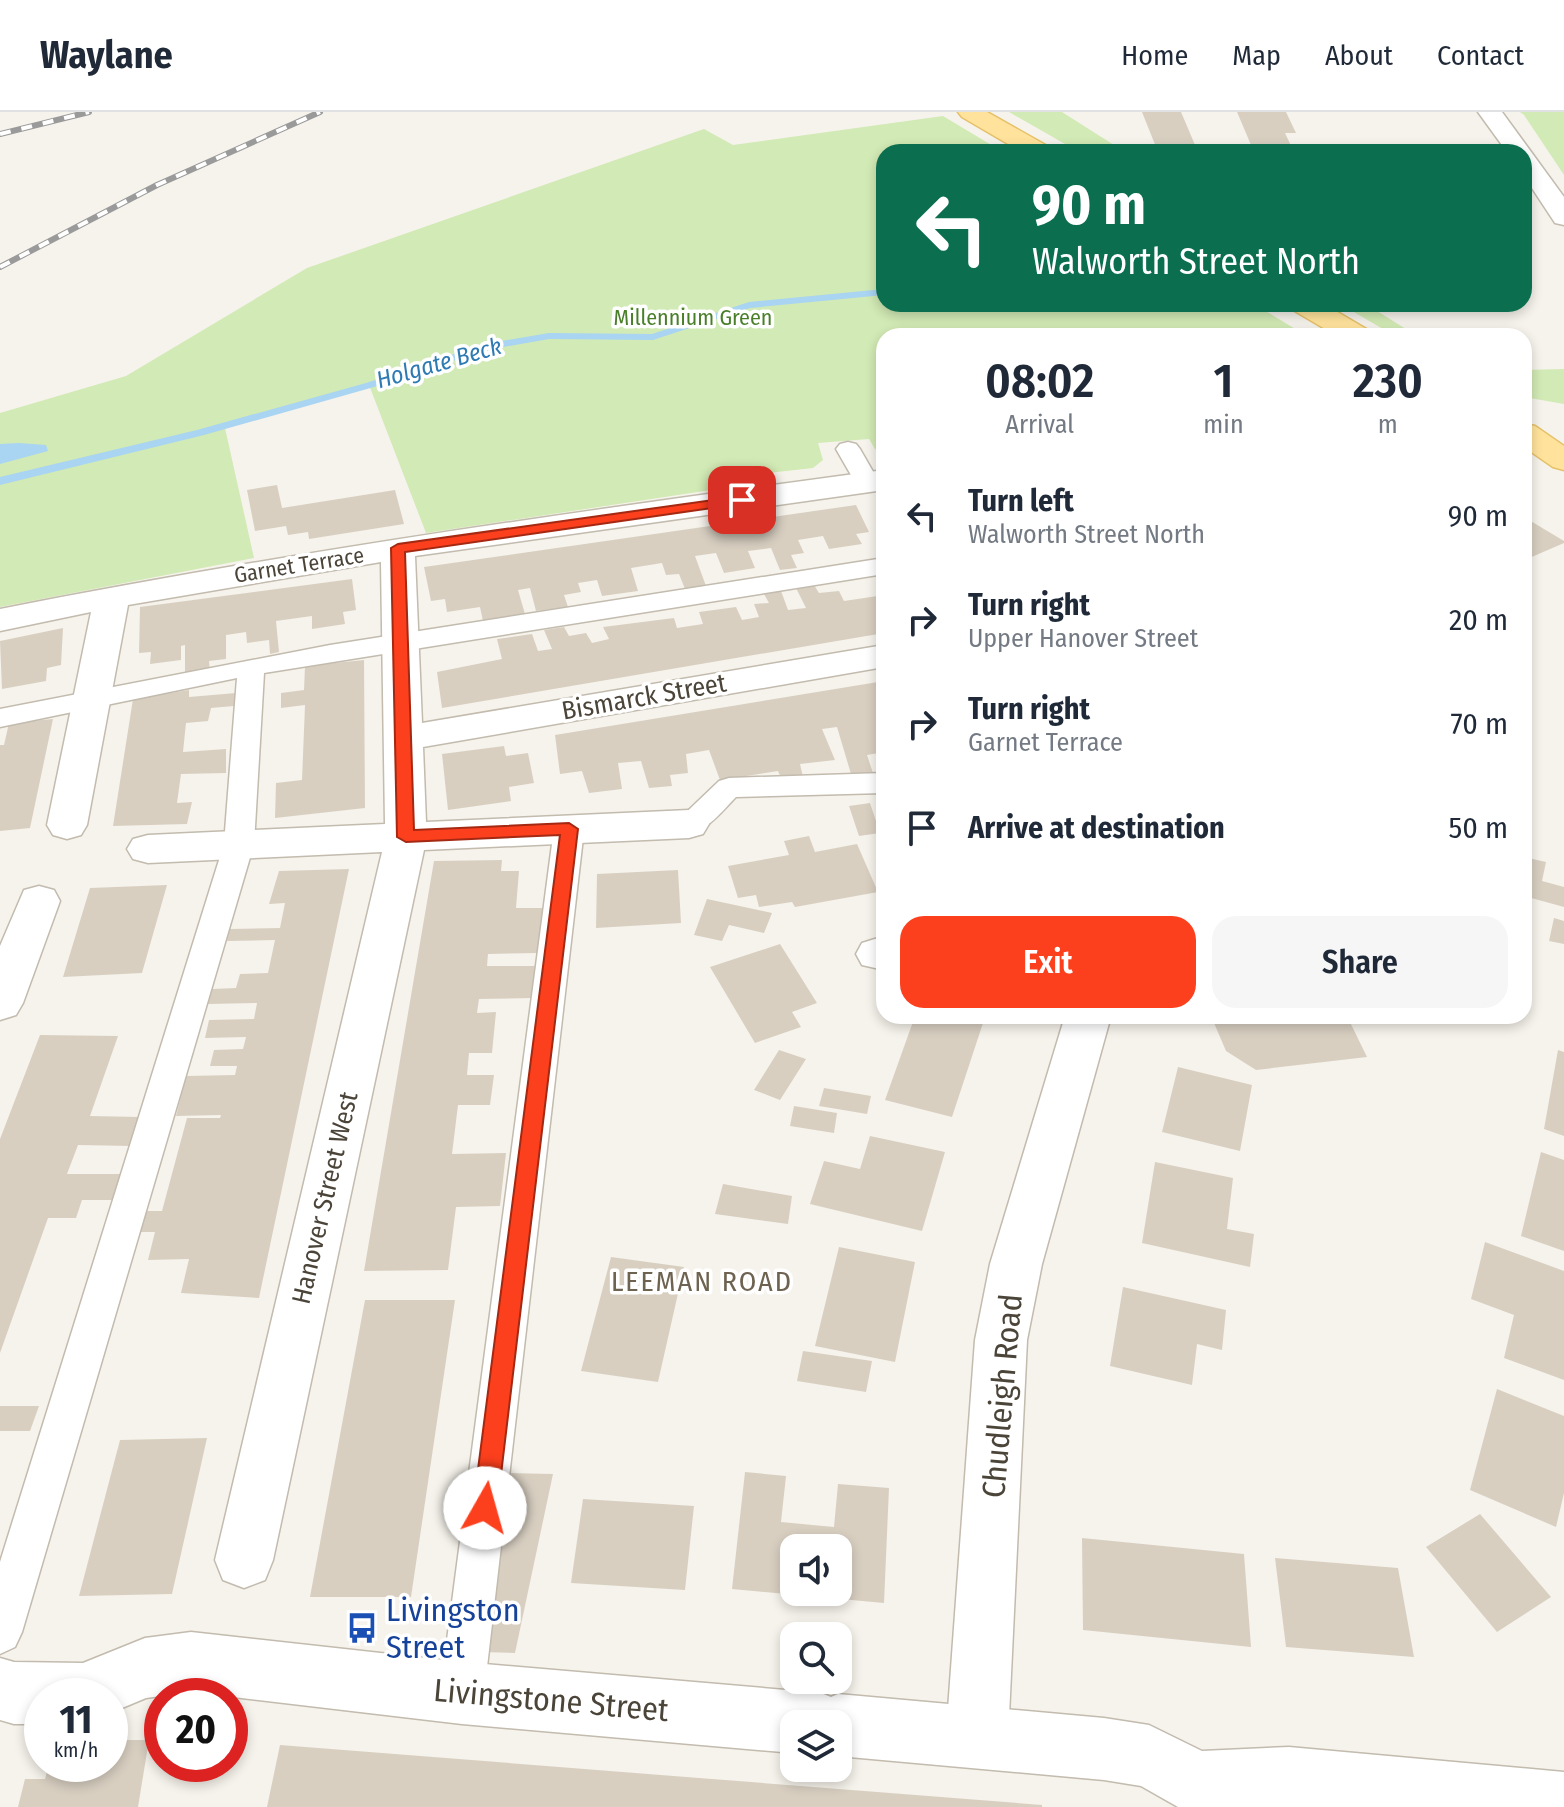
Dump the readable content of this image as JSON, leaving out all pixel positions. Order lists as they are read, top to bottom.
{
  "streets": {
    "street": [
      "Garnet Terrace",
      "Bismarck Street",
      "Hanover Street West",
      "Chudleigh Road",
      "Livingstone Street"
    ]
  },
  "crossings": [
    ["Garnet Terrace", "Hanover Street West"],
    ["Bismarck Street", "Hanover Street West"]
  ],
  "districts": ["LEEMAN ROAD"],
  "water": ["Holgate Beck"],
  "parks": ["Millennium Green"],
  "places": {
    "bus stop": ["Livingston Street"]
  },
  "page": {
    "header": "Waylane",
    "nav": [
      "Home",
      "Map",
      "About",
      "Contact"
    ],
    "turn": ["90 m", "Walworth Street North"],
    "eta": [
      "08:02",
      "Arrival",
      "1",
      "min",
      "230",
      "m"
    ],
    "list": [
      {
        "name": "Turn left",
        "note": "Walworth Street North",
        "value": "90 m"
      },
      {
        "name": "Turn right",
        "note": "Upper Hanover Street",
        "value": "20 m"
      },
      {
        "name": "Turn right",
        "note": "Garnet Terrace",
        "value": "70 m"
      },
      {
        "name": "Arrive at destination",
        "value": "50 m"
      }
    ],
    "buttons": ["Exit", "Share"],
    "speed": "11 km/h",
    "limit": "20"
  }
}
